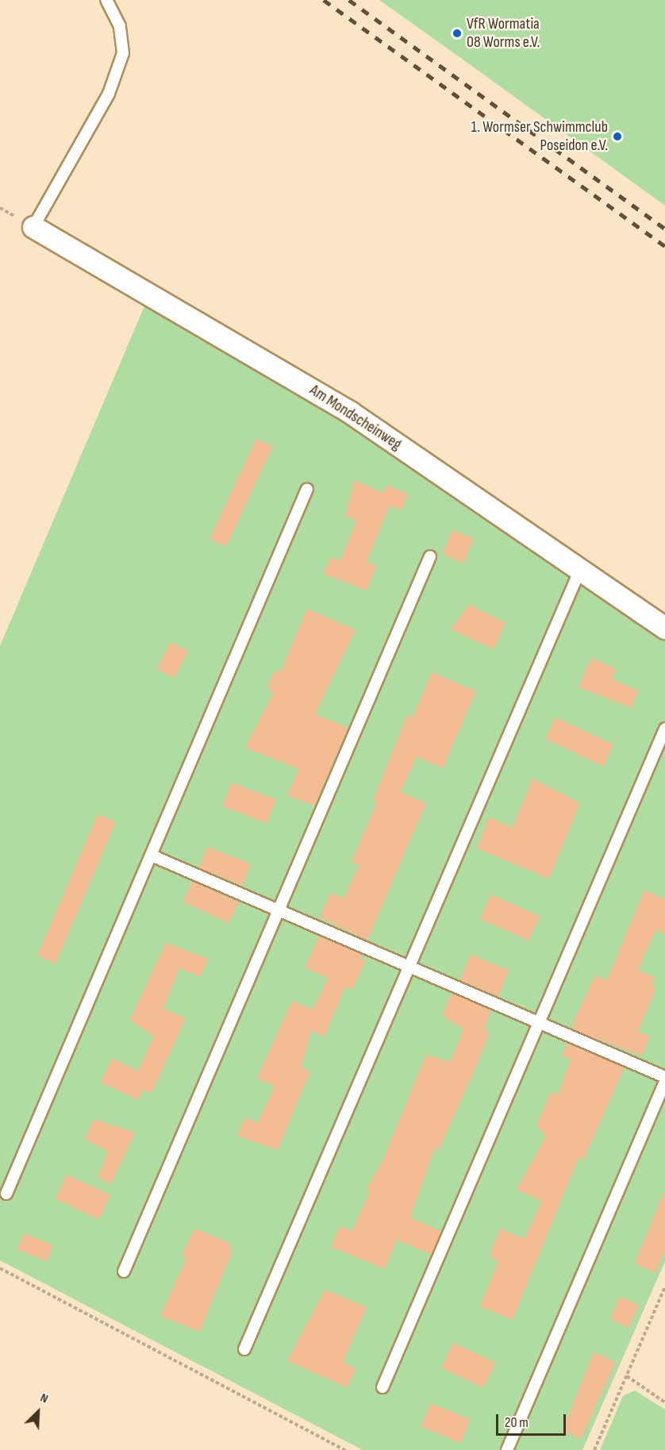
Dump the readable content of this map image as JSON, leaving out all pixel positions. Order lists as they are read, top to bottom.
{
  "streets": {
    "street": ["Am Mondscheinweg"]
  },
  "places": ["VfR Wormatia 08 Worms e.V.", "1. Wormser Schwimmclub Poseidon e.V."],
  "scale_bar": "20 m",
  "north": "top right"
}
